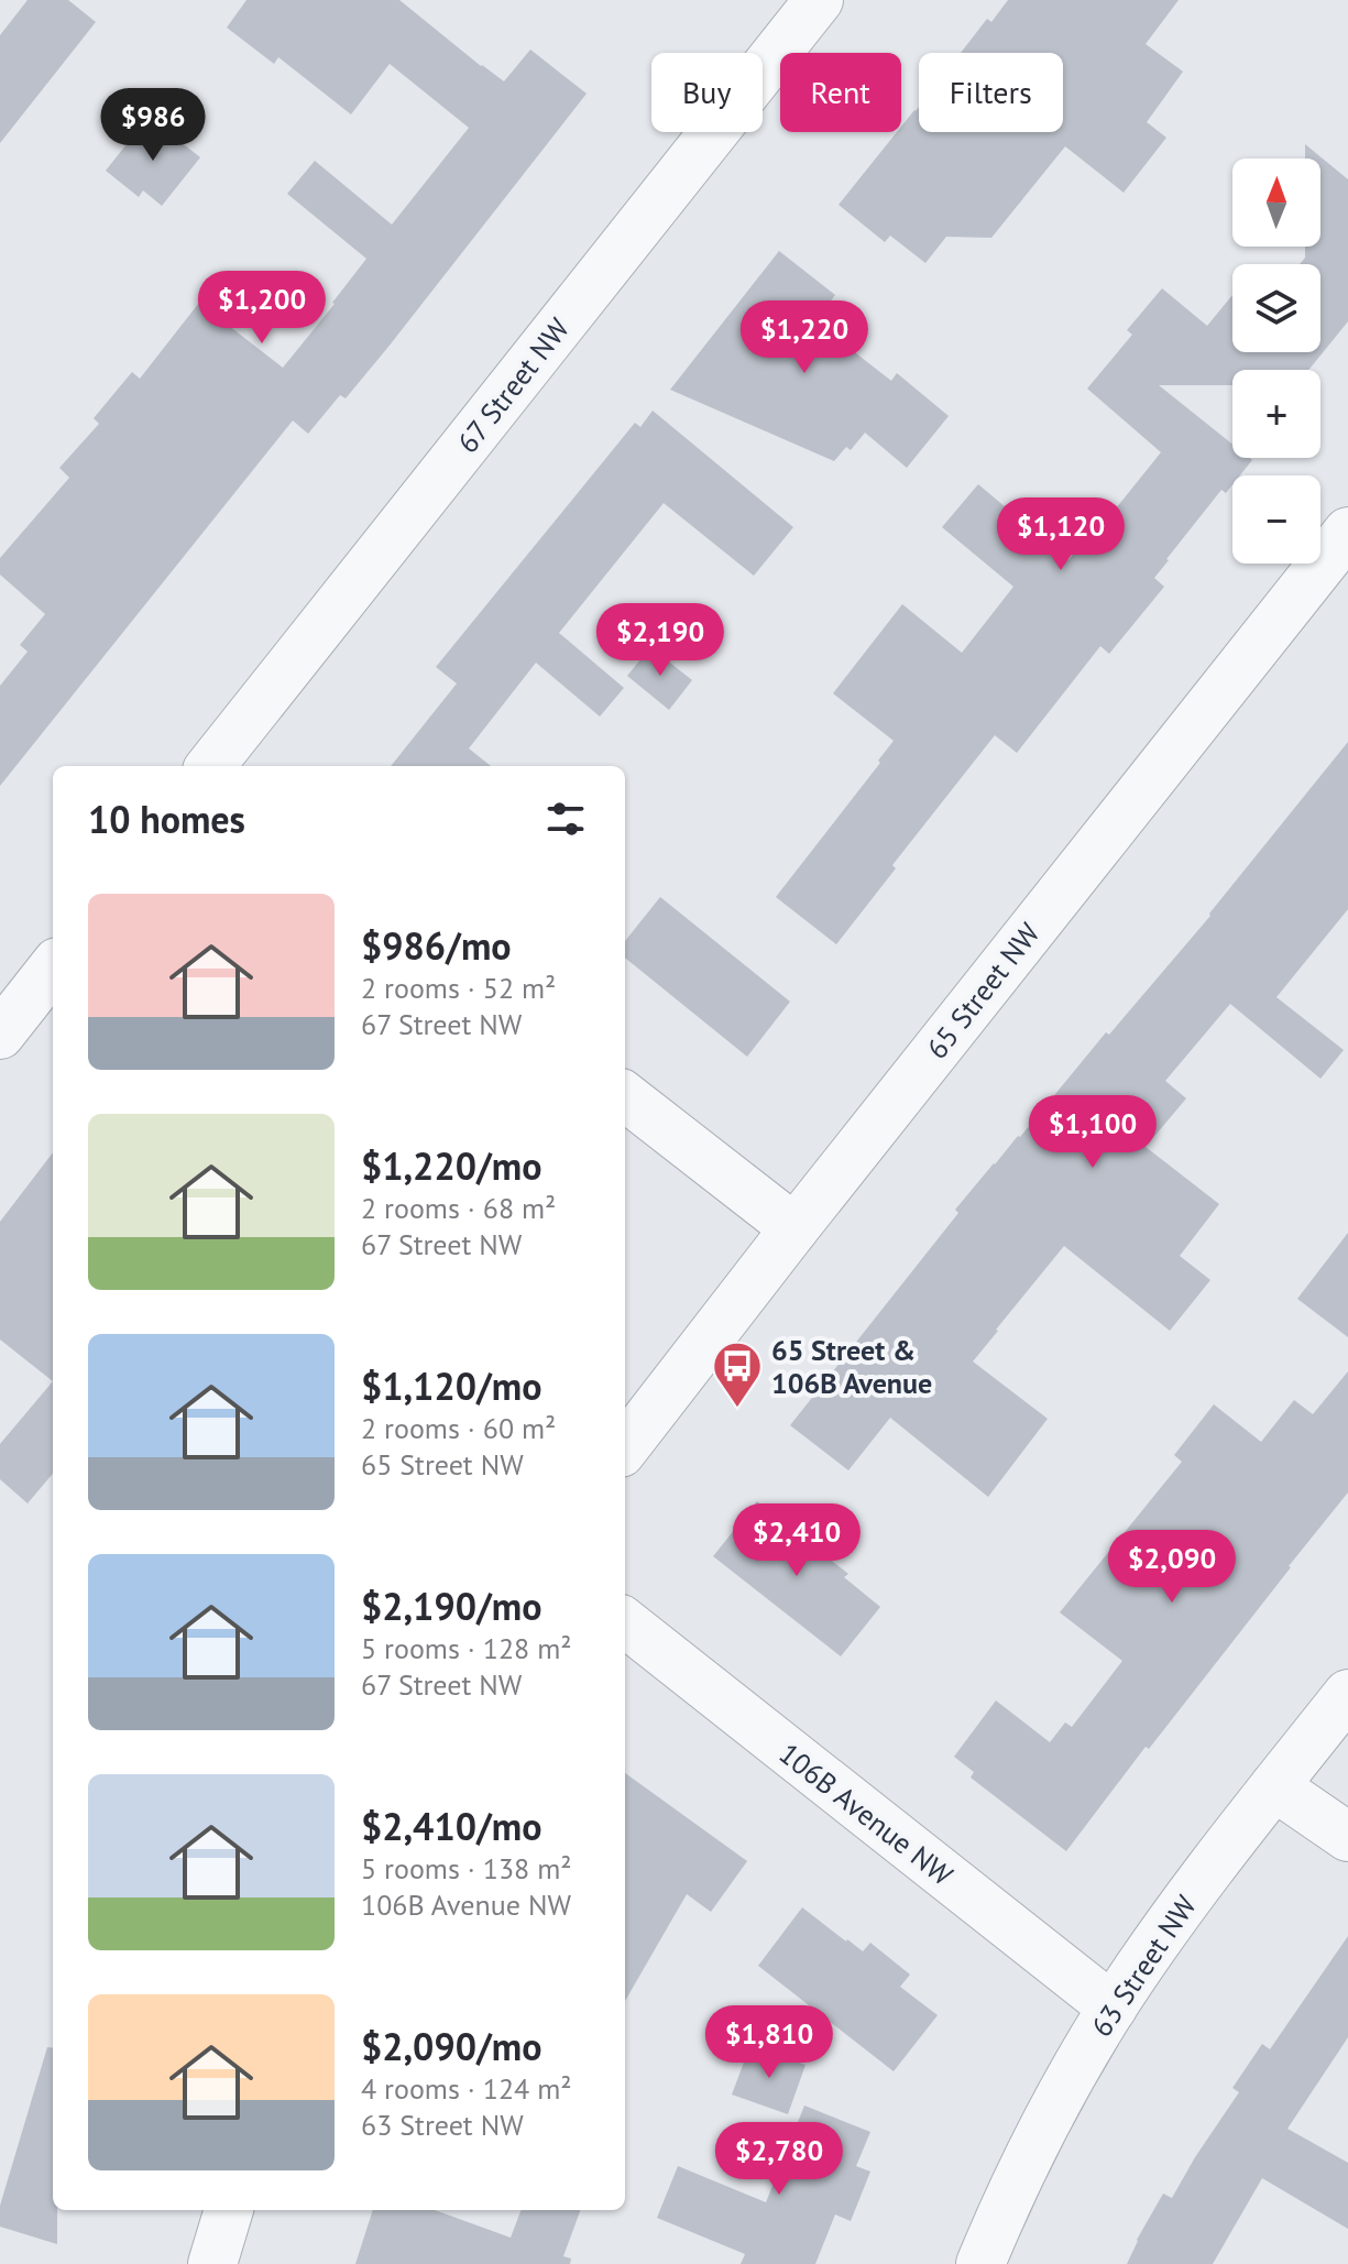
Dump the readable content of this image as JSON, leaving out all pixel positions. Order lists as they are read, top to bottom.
{
  "streets": {
    "street": [
      "67 Street NW",
      "65 Street NW",
      "106B Avenue NW",
      "63 Street NW"
    ]
  },
  "crossings": [
    ["106B Avenue NW", "63 Street NW"]
  ],
  "places": {
    "bus stop": ["65 Street & 106B Avenue"]
  },
  "north": "top",
  "page": {
    "chip": ["Buy", "Rent", "Filters"],
    "price": [
      "$986",
      "$1,200",
      "$1,220",
      "$1,120",
      "$2,190",
      "$1,100",
      "$2,410",
      "$2,090",
      "$1,810",
      "$2,780"
    ],
    "map_buttons": ["+", "−"],
    "heading": "10 homes",
    "list": [
      {
        "name": "$986/mo",
        "note": "2 rooms · 52 m² · 67 Street NW"
      },
      {
        "name": "$1,220/mo",
        "note": "2 rooms · 68 m² · 67 Street NW"
      },
      {
        "name": "$1,120/mo",
        "note": "2 rooms · 60 m² · 65 Street NW"
      },
      {
        "name": "$2,190/mo",
        "note": "5 rooms · 128 m² · 67 Street NW"
      },
      {
        "name": "$2,410/mo",
        "note": "5 rooms · 138 m² · 106B Avenue NW"
      },
      {
        "name": "$2,090/mo",
        "note": "4 rooms · 124 m² · 63 Street NW"
      }
    ]
  }
}
